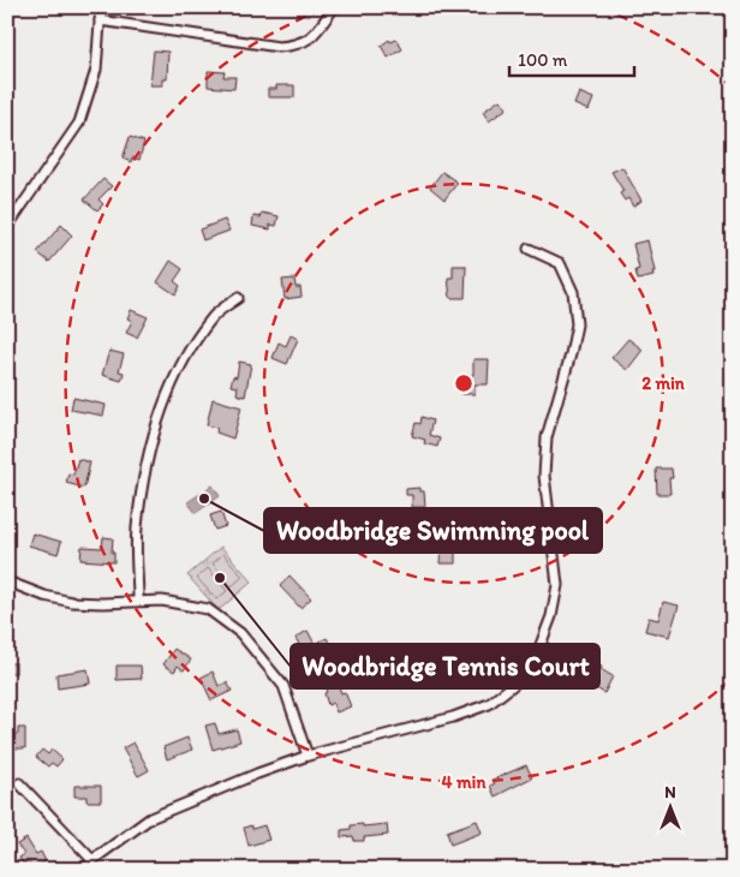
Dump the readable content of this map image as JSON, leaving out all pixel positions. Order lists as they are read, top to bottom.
{
  "places": ["Woodbridge Swimming pool", "Woodbridge Tennis Court"],
  "scale_bar": "100 m",
  "north": "top",
  "rings": ["2 min", "4 min"]
}
